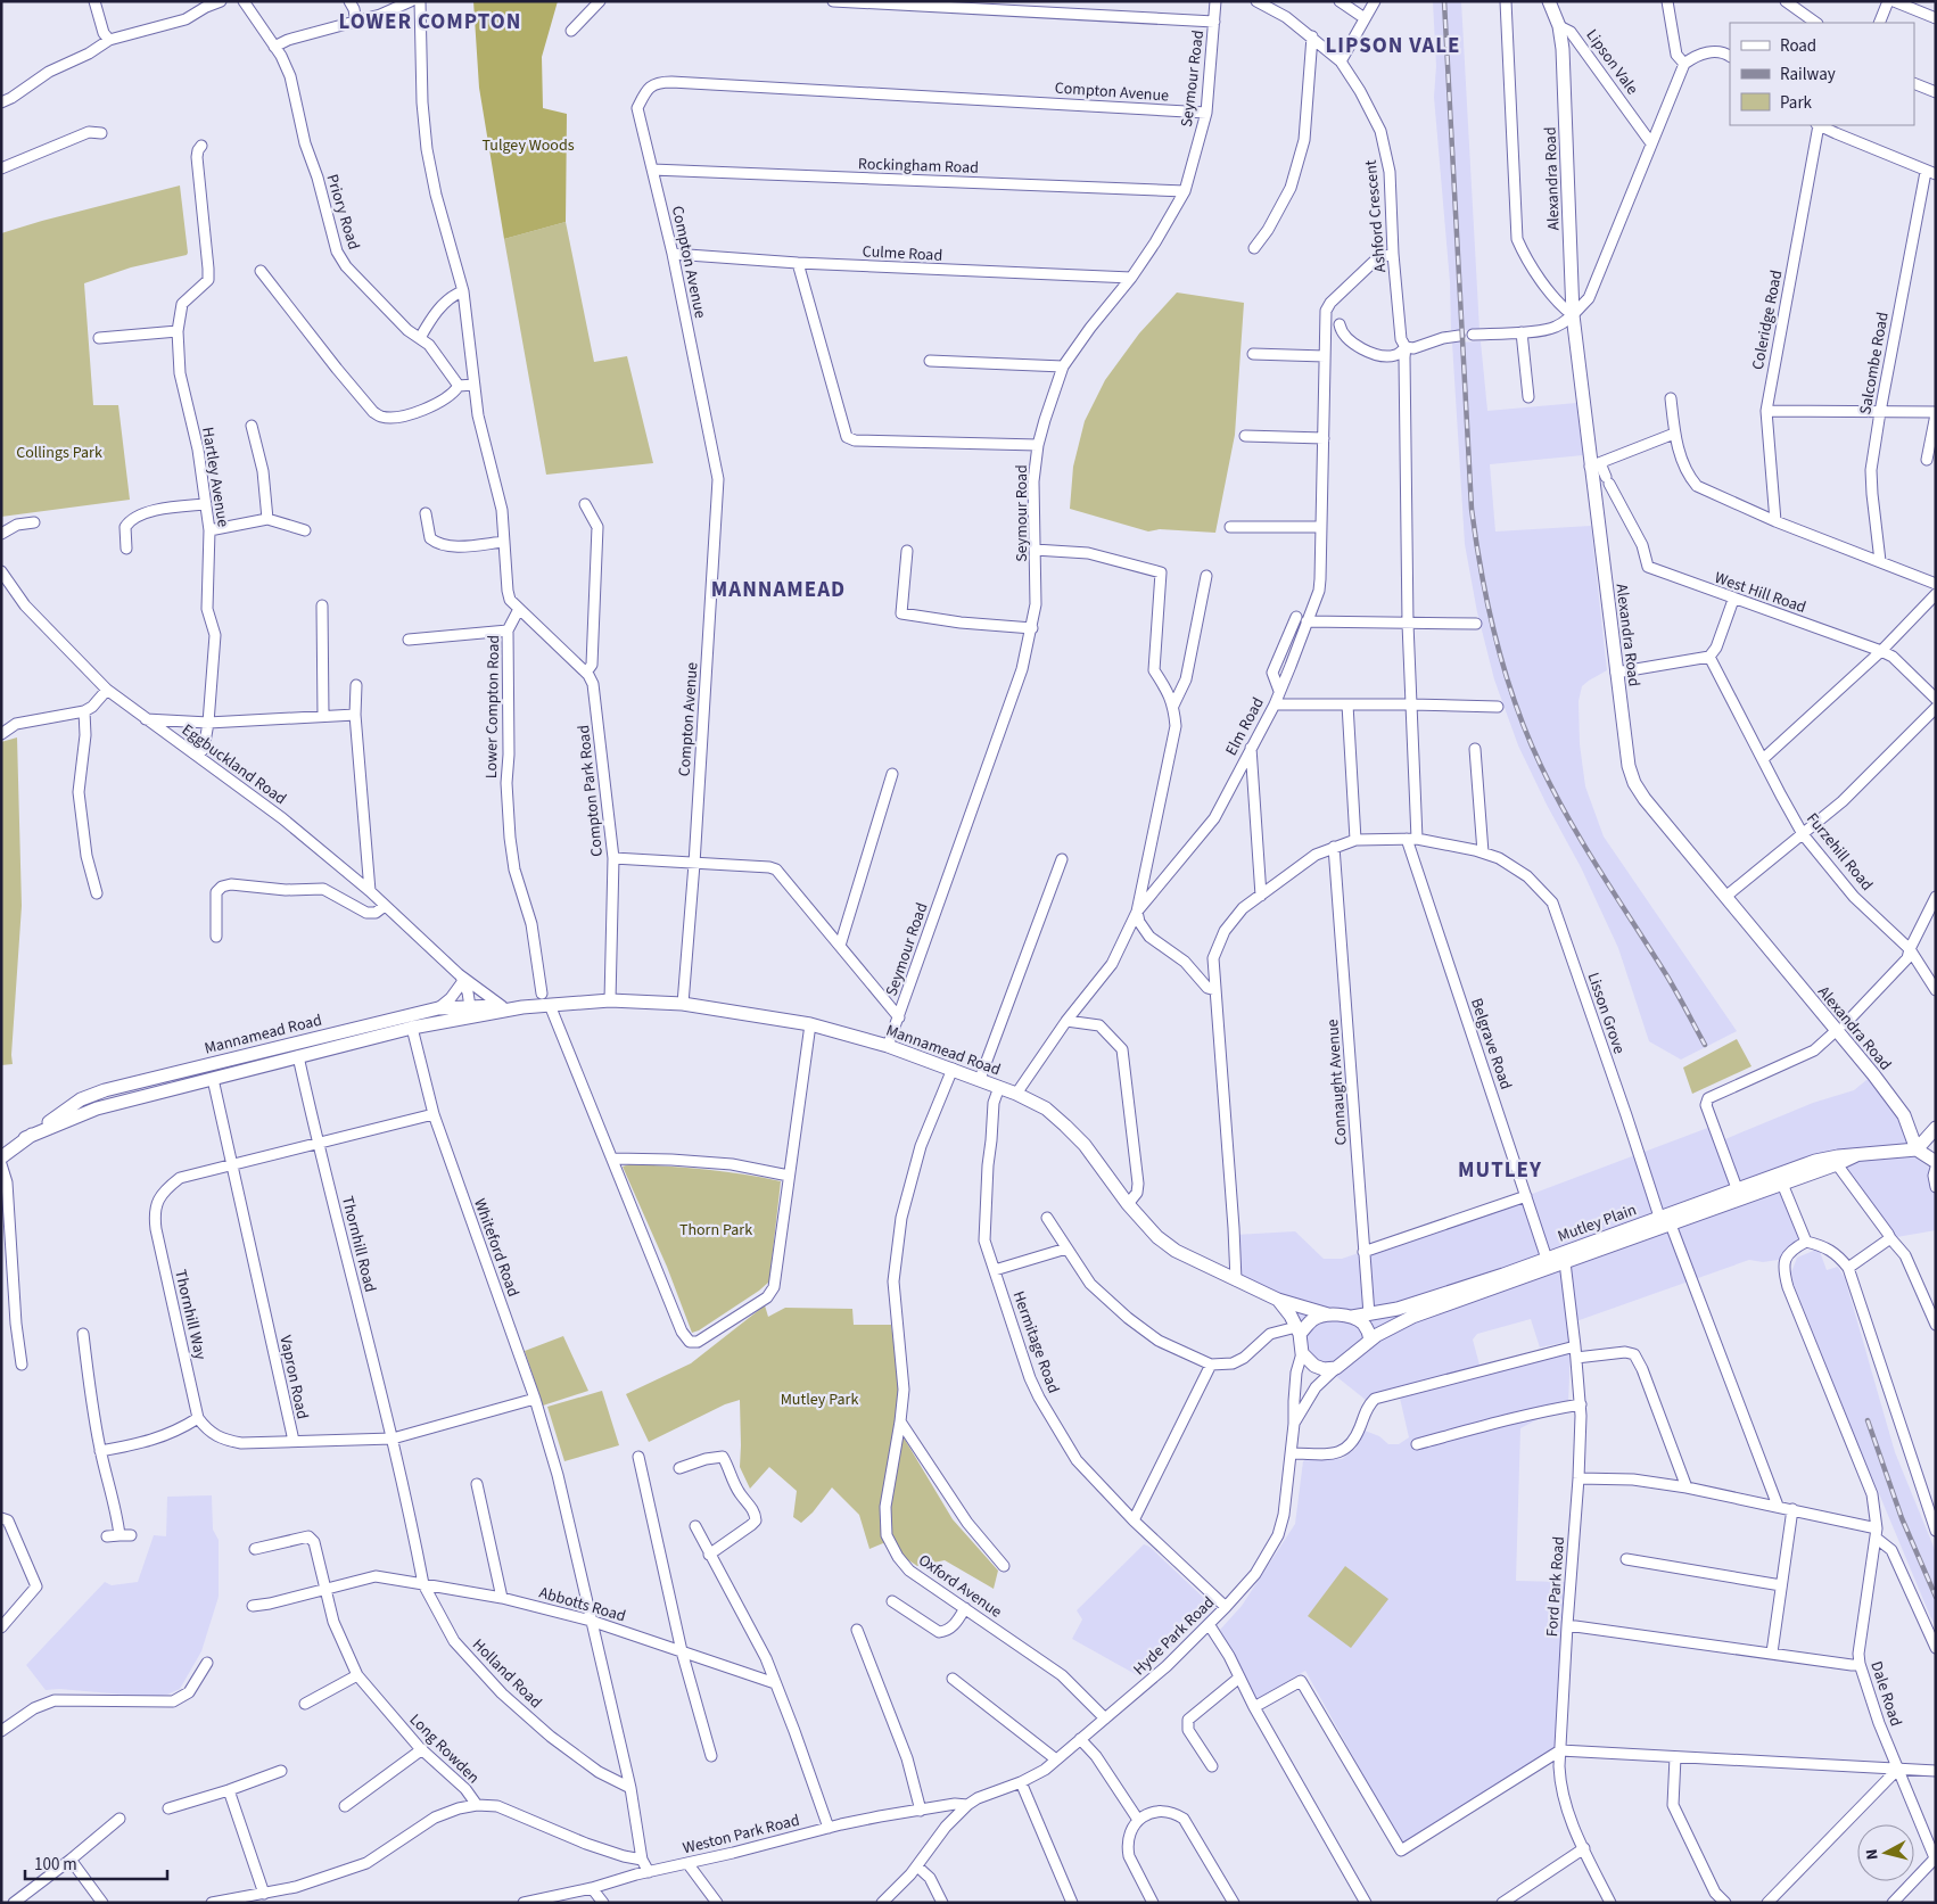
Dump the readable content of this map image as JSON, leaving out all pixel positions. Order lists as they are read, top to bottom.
{
  "streets": {
    "main road": [
      "Lipson Vale",
      "Alexandra Road",
      "Mannamead Road",
      "Mutley Plain"
    ],
    "street": [
      "Seymour Road",
      "Compton Avenue",
      "Rockingham Road",
      "Priory Road",
      "Ashford Crescent",
      "Culme Road",
      "Coleridge Road",
      "Salcombe Road",
      "Hartley Avenue",
      "West Hill Road",
      "Lower Compton Road",
      "Elm Road",
      "Eggbuckland Road",
      "Compton Park Road",
      "Furzehill Road",
      "Lisson Grove",
      "Belgrave Road",
      "Connaught Avenue",
      "Thornhill Road",
      "Whiteford Road",
      "Thornhill Way",
      "Hermitage Road",
      "Vapron Road",
      "Oxford Avenue",
      "Ford Park Road",
      "Abbotts Road",
      "Hyde Park Road",
      "Holland Road",
      "Dale Road",
      "Long Rowden",
      "Weston Park Road"
    ]
  },
  "crossings": [
    ["Lipson Vale", "Alexandra Road"],
    ["Seymour Road", "Compton Avenue"],
    ["Seymour Road", "Rockingham Road"],
    ["Seymour Road", "Culme Road"],
    ["Seymour Road", "Mannamead Road"],
    ["Compton Avenue", "Rockingham Road"],
    ["Compton Avenue", "Culme Road"],
    ["Compton Avenue", "Mannamead Road"],
    ["Alexandra Road", "West Hill Road"],
    ["Alexandra Road", "Mutley Plain"],
    ["Ashford Crescent", "Elm Road"],
    ["Ashford Crescent", "Lisson Grove"],
    ["Hartley Avenue", "Eggbuckland Road"],
    ["Lower Compton Road", "Compton Park Road"],
    ["Elm Road", "Mannamead Road"],
    ["Eggbuckland Road", "Mannamead Road"],
    ["Compton Park Road", "Mannamead Road"],
    ["Lisson Grove", "Belgrave Road"],
    ["Lisson Grove", "Connaught Avenue"],
    ["Lisson Grove", "Mutley Plain"],
    ["Mannamead Road", "Mutley Plain"],
    ["Mannamead Road", "Thornhill Road"],
    ["Mannamead Road", "Whiteford Road"],
    ["Mannamead Road", "Hermitage Road"],
    ["Mannamead Road", "Vapron Road"],
    ["Mannamead Road", "Oxford Avenue"],
    ["Mannamead Road", "Hyde Park Road"],
    ["Belgrave Road", "Mutley Plain"],
    ["Connaught Avenue", "Mutley Plain"],
    ["Mutley Plain", "Ford Park Road"],
    ["Mutley Plain", "Hyde Park Road"],
    ["Thornhill Road", "Thornhill Way"],
    ["Thornhill Road", "Vapron Road"],
    ["Thornhill Road", "Holland Road"],
    ["Whiteford Road", "Thornhill Way"],
    ["Whiteford Road", "Vapron Road"],
    ["Whiteford Road", "Abbotts Road"],
    ["Whiteford Road", "Holland Road"],
    ["Whiteford Road", "Long Rowden"],
    ["Whiteford Road", "Weston Park Road"],
    ["Thornhill Way", "Vapron Road"],
    ["Hermitage Road", "Hyde Park Road"],
    ["Vapron Road", "Holland Road"],
    ["Oxford Avenue", "Hyde Park Road"],
    ["Abbotts Road", "Holland Road"],
    ["Abbotts Road", "Long Rowden"],
    ["Hyde Park Road", "Weston Park Road"]
  ],
  "districts": [
    "LOWER COMPTON",
    "LIPSON VALE",
    "MANNAMEAD",
    "MUTLEY"
  ],
  "parks": [
    "Tulgey Woods",
    "Collings Park",
    "Thorn Park",
    "Mutley Park"
  ],
  "legend": ["Road", "Railway", "Park"],
  "scale_bar": "100 m",
  "north": "left"
}
